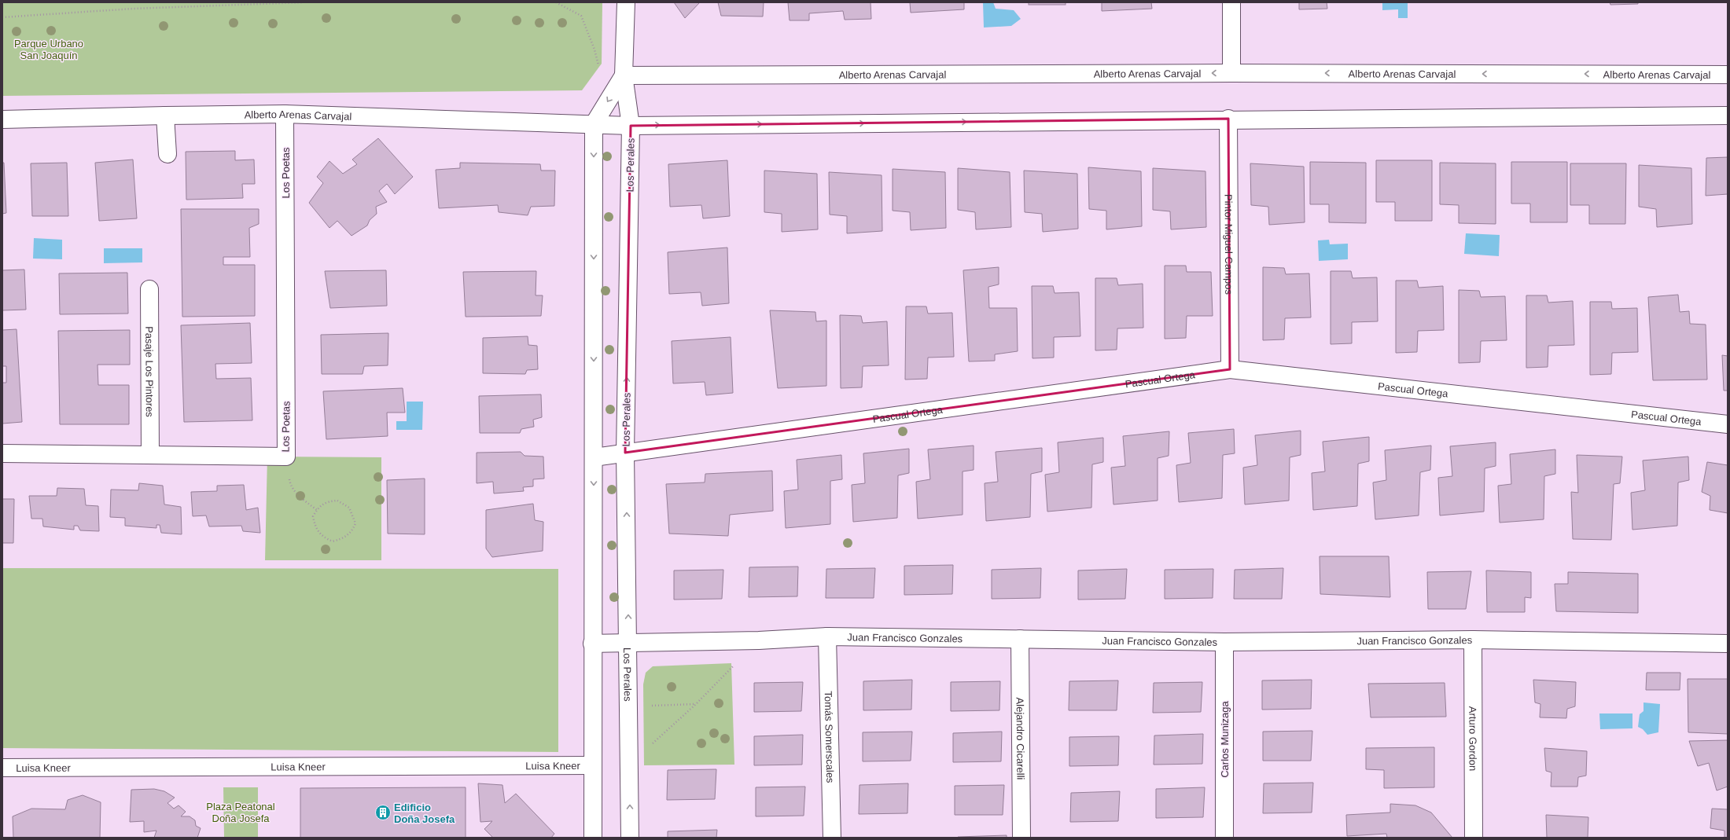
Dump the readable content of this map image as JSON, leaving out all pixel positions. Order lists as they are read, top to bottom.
{
  "streets": {
    "street": [
      "Alberto Arenas Carvajal",
      "Los Perales",
      "Los Poetas",
      "Pintor Miguel Campos",
      "Pasaje Los Pintores",
      "Pascual Ortega",
      "Juan Francisco Gonzales",
      "Tomás Somerscales",
      "Alejandro Cicarelli",
      "Arturo Gordon",
      "Carlos Munizaga",
      "Luisa Kneer"
    ]
  },
  "crossings": [
    ["Alberto Arenas Carvajal", "Los Perales"],
    ["Alberto Arenas Carvajal", "Los Poetas"],
    ["Alberto Arenas Carvajal", "Pintor Miguel Campos"],
    ["Los Perales", "Pascual Ortega"],
    ["Los Perales", "Juan Francisco Gonzales"],
    ["Los Poetas", "Pasaje Los Pintores"],
    ["Pintor Miguel Campos", "Pascual Ortega"],
    ["Juan Francisco Gonzales", "Tomás Somerscales"],
    ["Juan Francisco Gonzales", "Alejandro Cicarelli"],
    ["Juan Francisco Gonzales", "Arturo Gordon"],
    ["Juan Francisco Gonzales", "Carlos Munizaga"]
  ],
  "parks": ["Parque Urbano San Joaquín", "Plaza Peatonal Doña Josefa"],
  "places": {
    "building": ["Edificio Doña Josefa"]
  }
}
